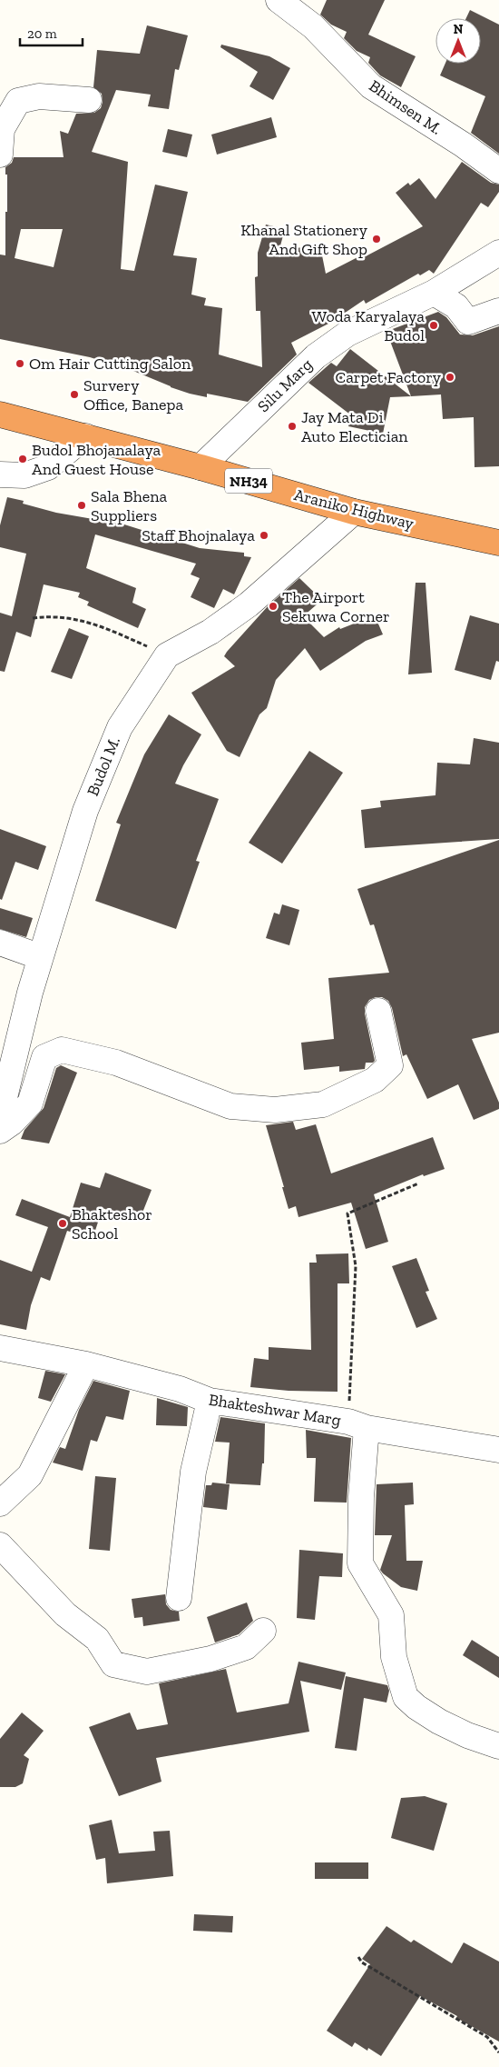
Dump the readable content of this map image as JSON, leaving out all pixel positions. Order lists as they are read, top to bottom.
{
  "streets": {
    "highway": ["NH34", "Araniko Highway"],
    "street": [
      "Bhimsen M.",
      "Silu Marg",
      "Budol M.",
      "Bhakteshwar Marg"
    ]
  },
  "crossings": [
    ["Silu Marg", "Araniko Highway"],
    ["Araniko Highway", "Budol M."]
  ],
  "places": [
    "Khanal Stationery And Gift Shop",
    "Woda Karyalaya Budol",
    "Om Hair Cutting Salon",
    "Carpet Factory",
    "Survery Office, Banepa",
    "Jay Mata Di Auto Electician",
    "Budol Bhojanalaya And Guest House",
    "Sala Bhena Suppliers",
    "Staff Bhojnalaya",
    "The Airport Sekuwa Corner",
    "Bhakteshor School"
  ],
  "scale_bar": "20 m",
  "north": "top"
}
